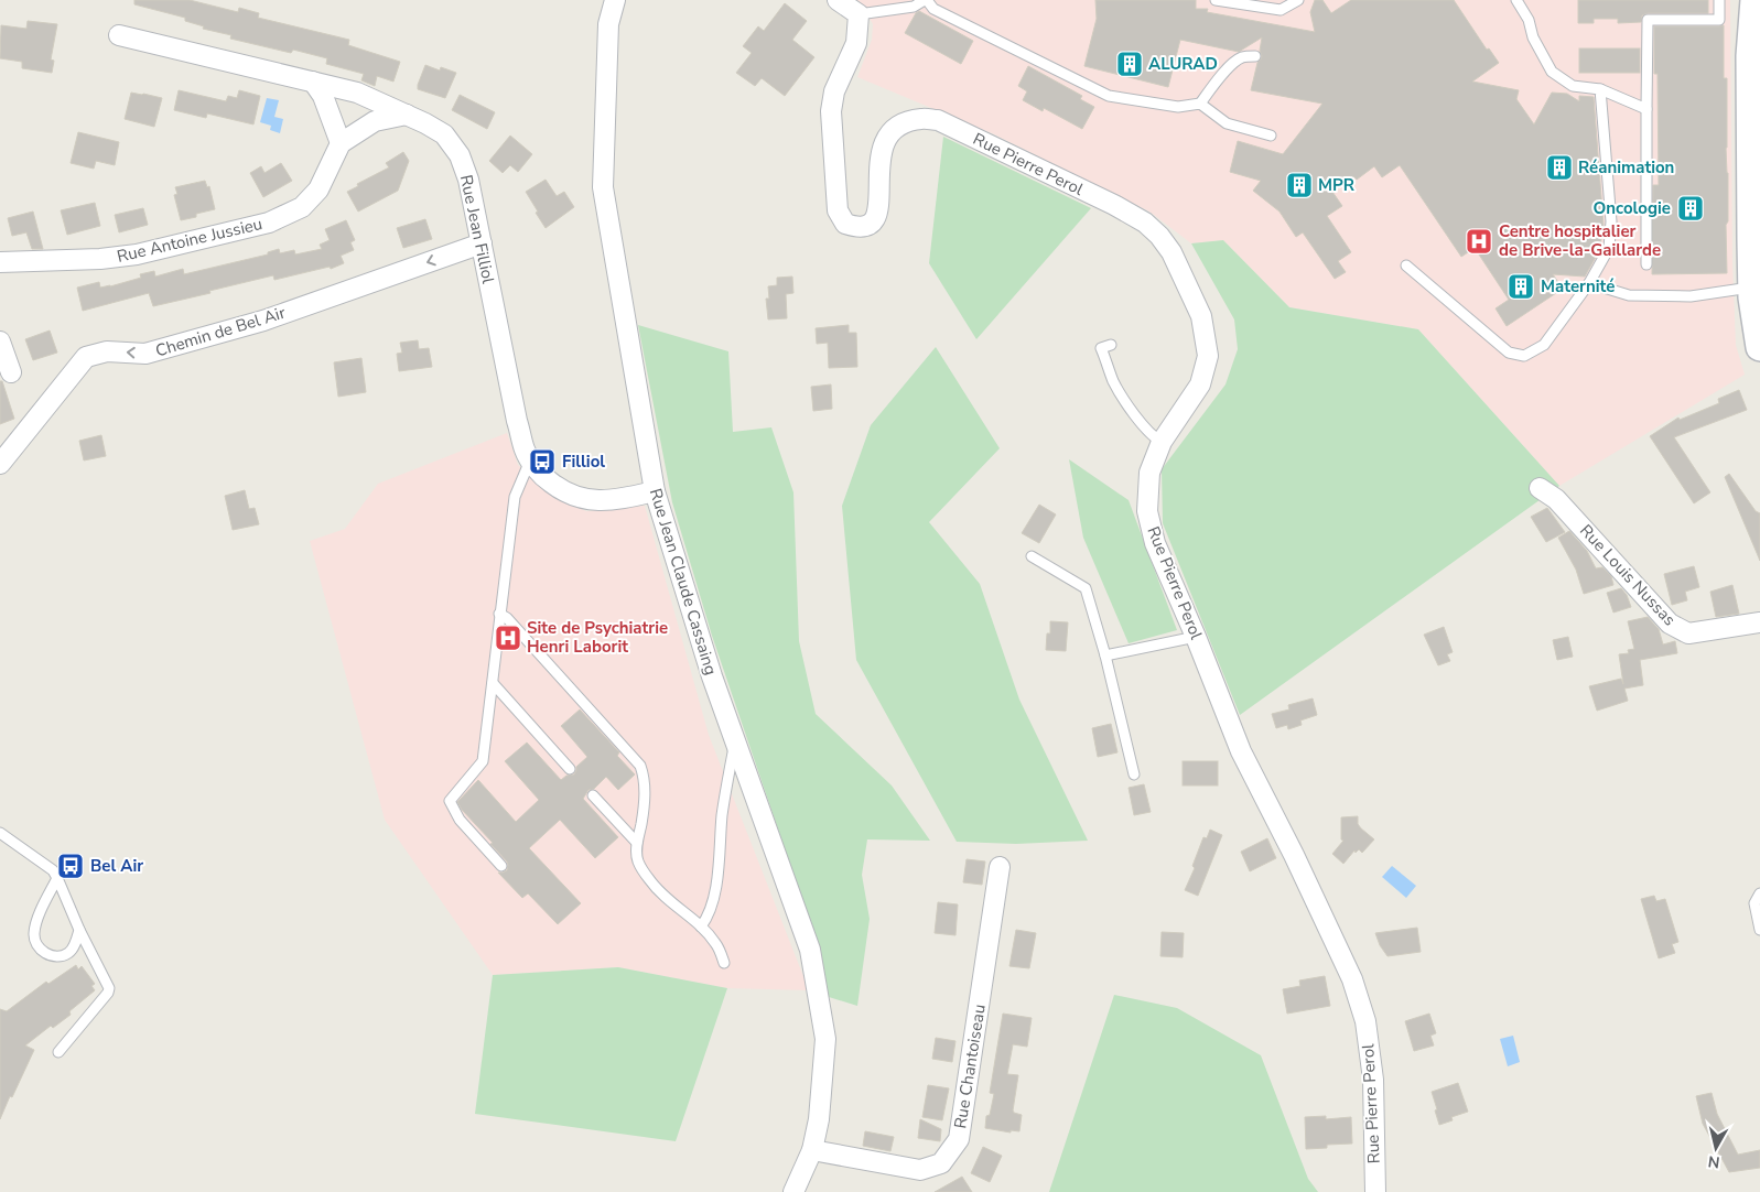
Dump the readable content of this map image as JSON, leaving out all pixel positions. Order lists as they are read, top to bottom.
{
  "streets": {
    "street": [
      "Rue Pierre Perol",
      "Rue Jean Filliol",
      "Rue Antoine Jussieu",
      "Chemin de Bel Air",
      "Rue Louis Nussas",
      "Rue Jean Claude Cassaing",
      "Rue Chantoiseau"
    ]
  },
  "crossings": [
    ["Rue Jean Filliol", "Chemin de Bel Air"],
    ["Rue Jean Filliol", "Rue Jean Claude Cassaing"],
    ["Rue Jean Claude Cassaing", "Rue Chantoiseau"]
  ],
  "one_way": ["Chemin de Bel Air"],
  "places": {
    "building": [
      "ALURAD",
      "Réanimation",
      "MPR",
      "Oncologie",
      "Maternité"
    ],
    "hospital": ["Centre hospitalier de Brive-la-Gaillarde", "Site de Psychiatrie Henri Laborit"],
    "bus stop": ["Filliol", "Bel Air"]
  },
  "north": "bottom"
}
